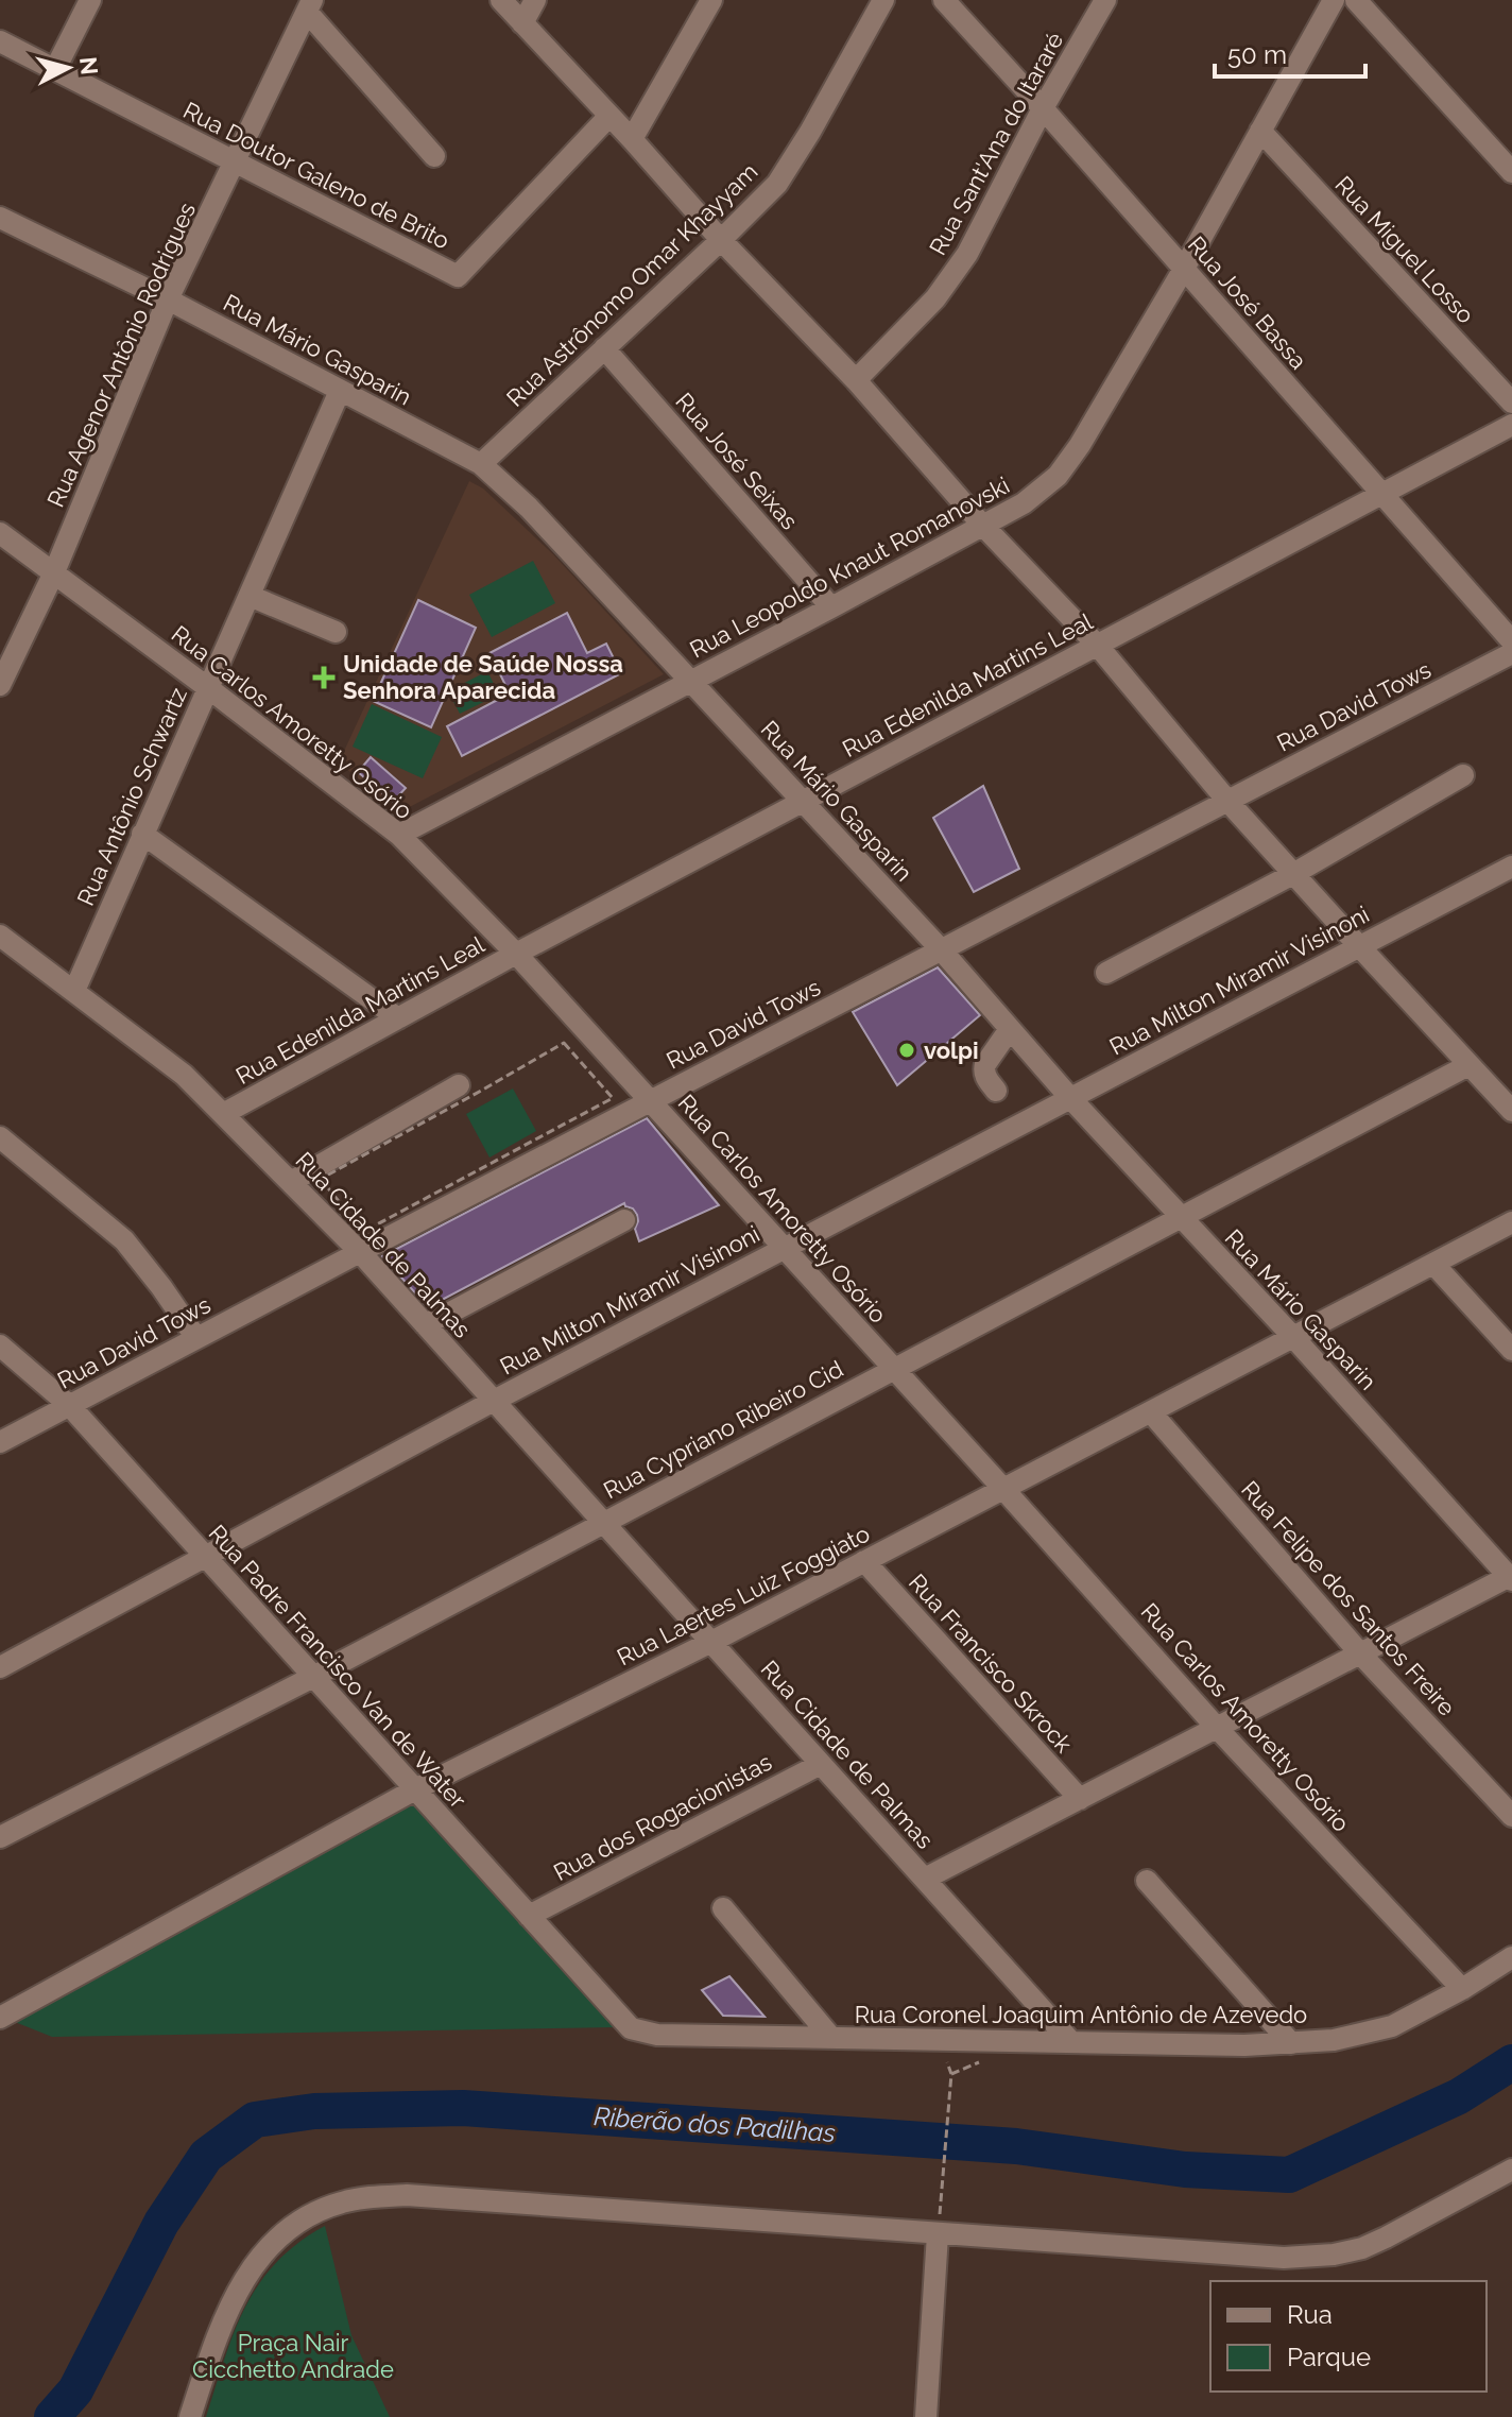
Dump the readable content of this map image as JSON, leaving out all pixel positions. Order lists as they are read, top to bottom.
{
  "streets": {
    "street": [
      "Rua Sant'Ana do Itararé",
      "Rua Doutor Galeno de Brito",
      "Rua Miguel Losso",
      "Rua Astrônomo Omar Khayyam",
      "Rua José Bassa",
      "Rua Mário Gasparin",
      "Rua Agenor Antônio Rodrigues",
      "Rua José Seixas",
      "Rua Leopoldo Knaut Romanovski",
      "Rua Edenilda Martins Leal",
      "Rua David Tows",
      "Rua Carlos Amoretty Osório",
      "Rua Antônio Schwartz",
      "Rua Milton Miramir Visinoni",
      "Rua Cidade de Palmas",
      "Rua Cypriano Ribeiro Cid",
      "Rua Laertes Luiz Foggiato",
      "Rua Felipe dos Santos Freire",
      "Rua Francisco Skrock",
      "Rua Padre Francisco Van de Water",
      "Rua dos Rogacionistas",
      "Rua Coronel Joaquim Antônio de Azevedo"
    ]
  },
  "crossings": [
    ["Rua Sant'Ana do Itararé", "Rua José Bassa"],
    ["Rua Doutor Galeno de Brito", "Rua Agenor Antônio Rodrigues"],
    ["Rua Miguel Losso", "Rua Leopoldo Knaut Romanovski"],
    ["Rua Astrônomo Omar Khayyam", "Rua Mário Gasparin"],
    ["Rua Astrônomo Omar Khayyam", "Rua José Seixas"],
    ["Rua José Bassa", "Rua Leopoldo Knaut Romanovski"],
    ["Rua José Bassa", "Rua Edenilda Martins Leal"],
    ["Rua Mário Gasparin", "Rua Agenor Antônio Rodrigues"],
    ["Rua Mário Gasparin", "Rua Leopoldo Knaut Romanovski"],
    ["Rua Mário Gasparin", "Rua Edenilda Martins Leal"],
    ["Rua Mário Gasparin", "Rua David Tows"],
    ["Rua Mário Gasparin", "Rua Antônio Schwartz"],
    ["Rua Mário Gasparin", "Rua Milton Miramir Visinoni"],
    ["Rua Mário Gasparin", "Rua Cypriano Ribeiro Cid"],
    ["Rua Mário Gasparin", "Rua Laertes Luiz Foggiato"],
    ["Rua Agenor Antônio Rodrigues", "Rua Carlos Amoretty Osório"],
    ["Rua José Seixas", "Rua Leopoldo Knaut Romanovski"],
    ["Rua Leopoldo Knaut Romanovski", "Rua Carlos Amoretty Osório"],
    ["Rua Edenilda Martins Leal", "Rua Carlos Amoretty Osório"],
    ["Rua Edenilda Martins Leal", "Rua Cidade de Palmas"],
    ["Rua David Tows", "Rua Carlos Amoretty Osório"],
    ["Rua David Tows", "Rua Cidade de Palmas"],
    ["Rua David Tows", "Rua Padre Francisco Van de Water"],
    ["Rua Carlos Amoretty Osório", "Rua Antônio Schwartz"],
    ["Rua Carlos Amoretty Osório", "Rua Milton Miramir Visinoni"],
    ["Rua Carlos Amoretty Osório", "Rua Cypriano Ribeiro Cid"],
    ["Rua Carlos Amoretty Osório", "Rua Laertes Luiz Foggiato"],
    ["Rua Carlos Amoretty Osório", "Rua Coronel Joaquim Antônio de Azevedo"],
    ["Rua Antônio Schwartz", "Rua Cidade de Palmas"],
    ["Rua Milton Miramir Visinoni", "Rua Cidade de Palmas"],
    ["Rua Milton Miramir Visinoni", "Rua Padre Francisco Van de Water"],
    ["Rua Cidade de Palmas", "Rua Cypriano Ribeiro Cid"],
    ["Rua Cidade de Palmas", "Rua Laertes Luiz Foggiato"],
    ["Rua Cidade de Palmas", "Rua dos Rogacionistas"],
    ["Rua Cidade de Palmas", "Rua Coronel Joaquim Antônio de Azevedo"],
    ["Rua Cypriano Ribeiro Cid", "Rua Padre Francisco Van de Water"],
    ["Rua Laertes Luiz Foggiato", "Rua Felipe dos Santos Freire"],
    ["Rua Laertes Luiz Foggiato", "Rua Francisco Skrock"],
    ["Rua Laertes Luiz Foggiato", "Rua Padre Francisco Van de Water"],
    ["Rua Padre Francisco Van de Water", "Rua dos Rogacionistas"],
    ["Rua Padre Francisco Van de Water", "Rua Coronel Joaquim Antônio de Azevedo"]
  ],
  "water": ["Riberão dos Padilhas"],
  "parks": ["Praça Nair Cicchetto Andrade"],
  "places": {
    "health": ["Unidade de Saúde Nossa Senhora Aparecida"],
    "other": ["volpi"]
  },
  "legend": ["Rua", "Parque"],
  "scale_bar": "50 m",
  "north": "right"
}
